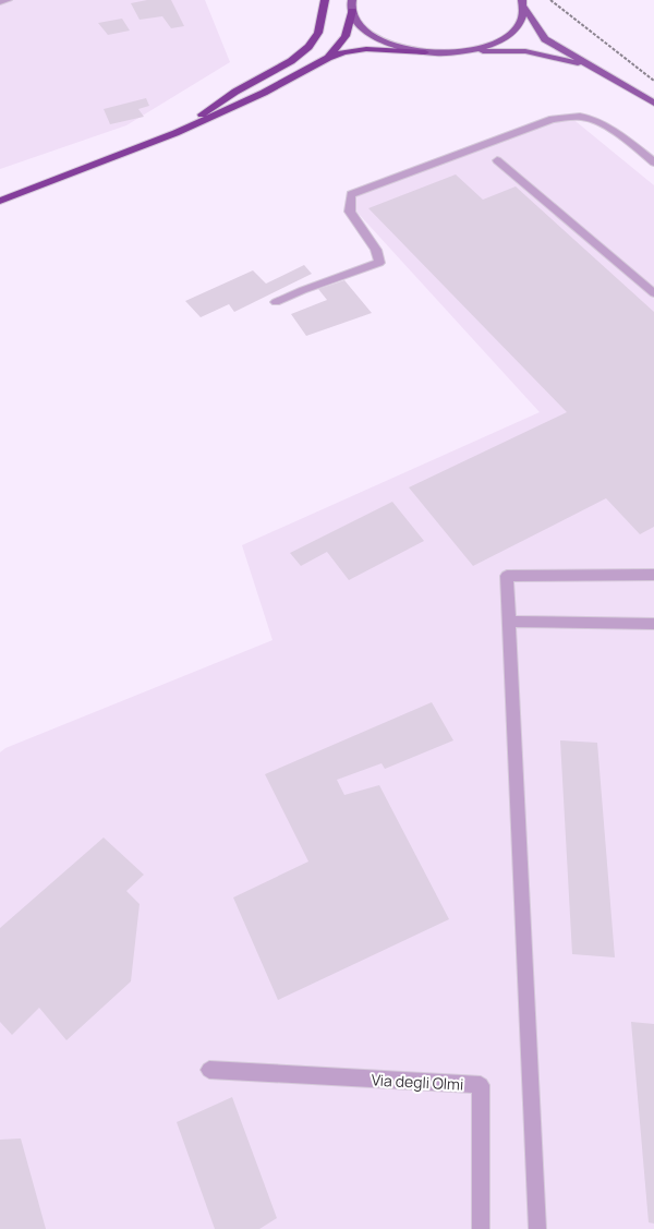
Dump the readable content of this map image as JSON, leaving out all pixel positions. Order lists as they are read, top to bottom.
{
  "streets": {
    "street": ["Via degli Olmi"]
  }
}
